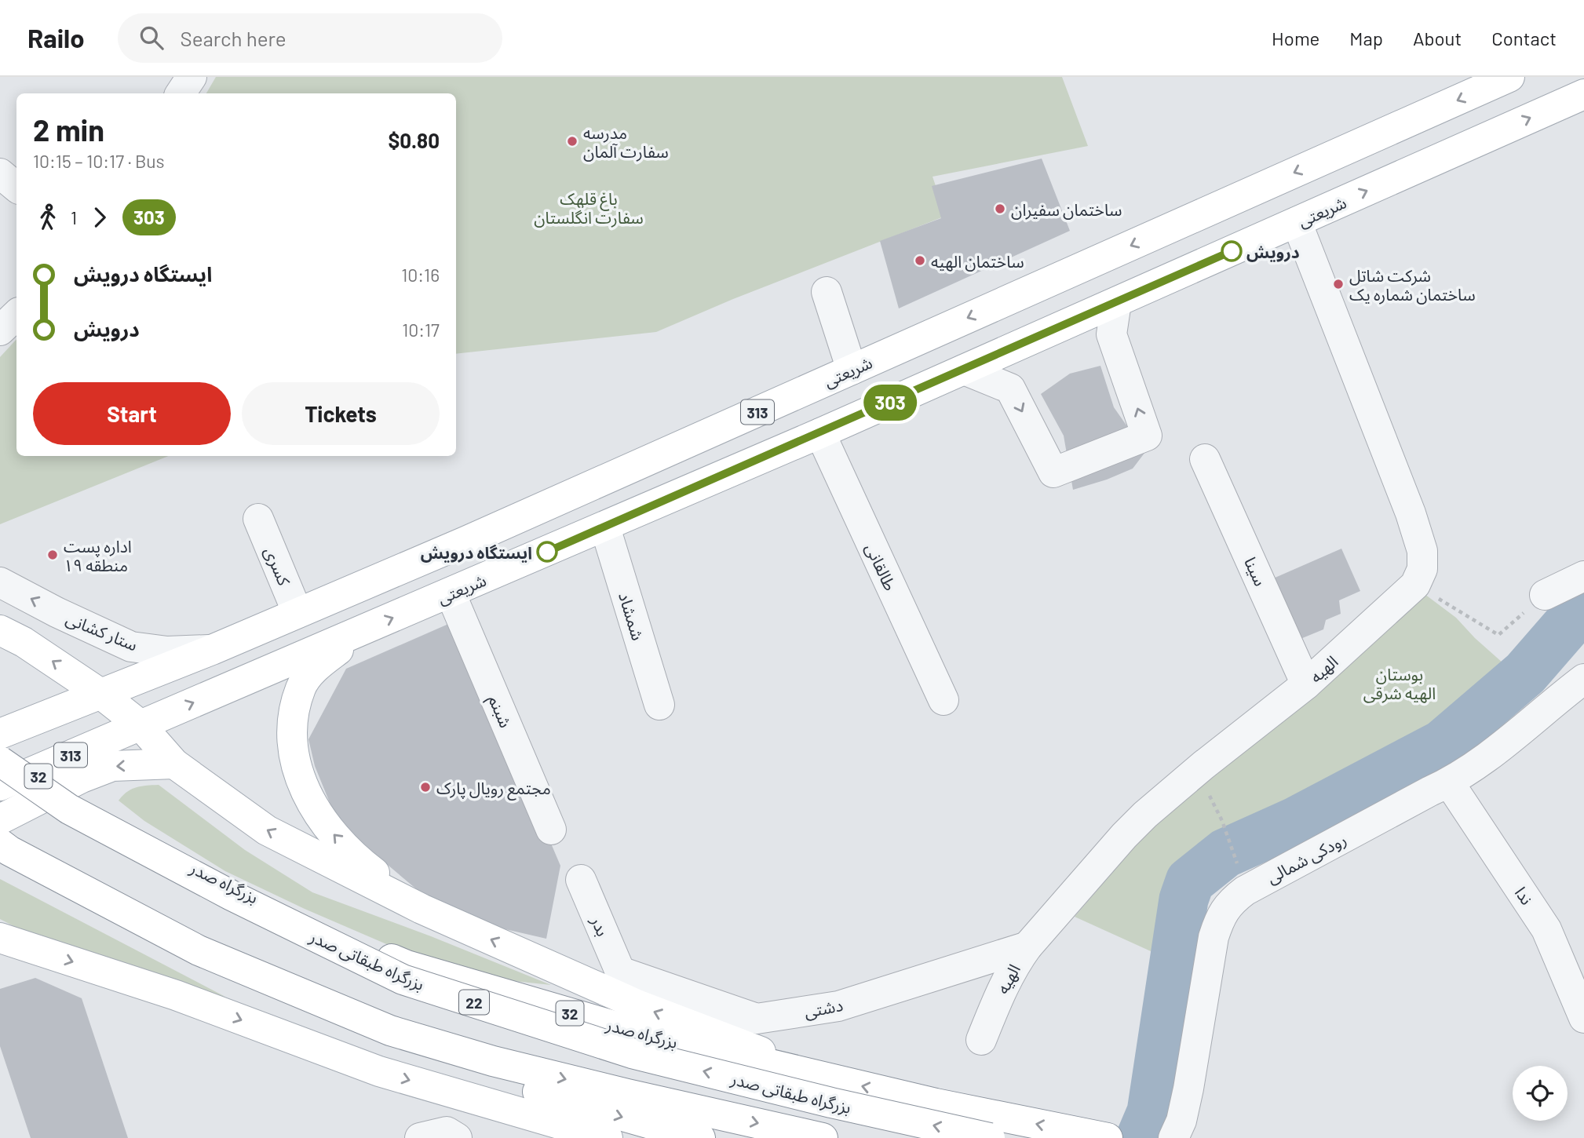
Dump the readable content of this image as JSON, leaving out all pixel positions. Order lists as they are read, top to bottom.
{
  "streets": {
    "main road": [
      "شریعتی",
      "313",
      "32",
      "بزرگراه صدر",
      "بزرگراه طبقاتی صدر",
      "22"
    ],
    "street": [
      "کسری",
      "طالقانی",
      "سینا",
      "شمشاد",
      "ستار کشانی",
      "الهیه",
      "شبنم",
      "رودکی شمالی",
      "ندا",
      "بدر",
      "دشتی"
    ]
  },
  "crossings": [
    ["شریعتی", "کسری"],
    ["شریعتی", "طالقانی"],
    ["شریعتی", "شمشاد"],
    ["شریعتی", "ستار کشانی"],
    ["شریعتی", "شبنم"],
    ["سینا", "الهیه"],
    ["الهیه", "دشتی"],
    ["رودکی شمالی", "ندا"],
    ["بدر", "دشتی"]
  ],
  "one_way": ["ستار کشانی"],
  "parks": ["باغ قلهک سفارت انگلستان", "بوستان الهیه شرقی"],
  "places": [
    "مدرسه سفارت آلمان",
    "ساختمان سفیران",
    "درویش",
    "ساختمان الهیه",
    "شرکت شاتل ساختمان شماره یک",
    "ایستگاه درویش",
    "اداره پست منطقه ۱۹",
    "مجتمع رویال پارک"
  ],
  "lines": ["bus line 303"],
  "page": {
    "header": "Railo",
    "search": "Search here",
    "nav": [
      "Home",
      "Map",
      "About",
      "Contact"
    ],
    "on_map": "303",
    "heading": ["2 min", "10:15 – 10:17 · Bus", "$0.80"],
    "legs": ["1", "303"],
    "list": [
      {
        "name": "ایستگاه درویش",
        "value": "10:16"
      },
      {
        "name": "درویش",
        "value": "10:17"
      }
    ],
    "buttons": ["Start", "Tickets"]
  }
}
